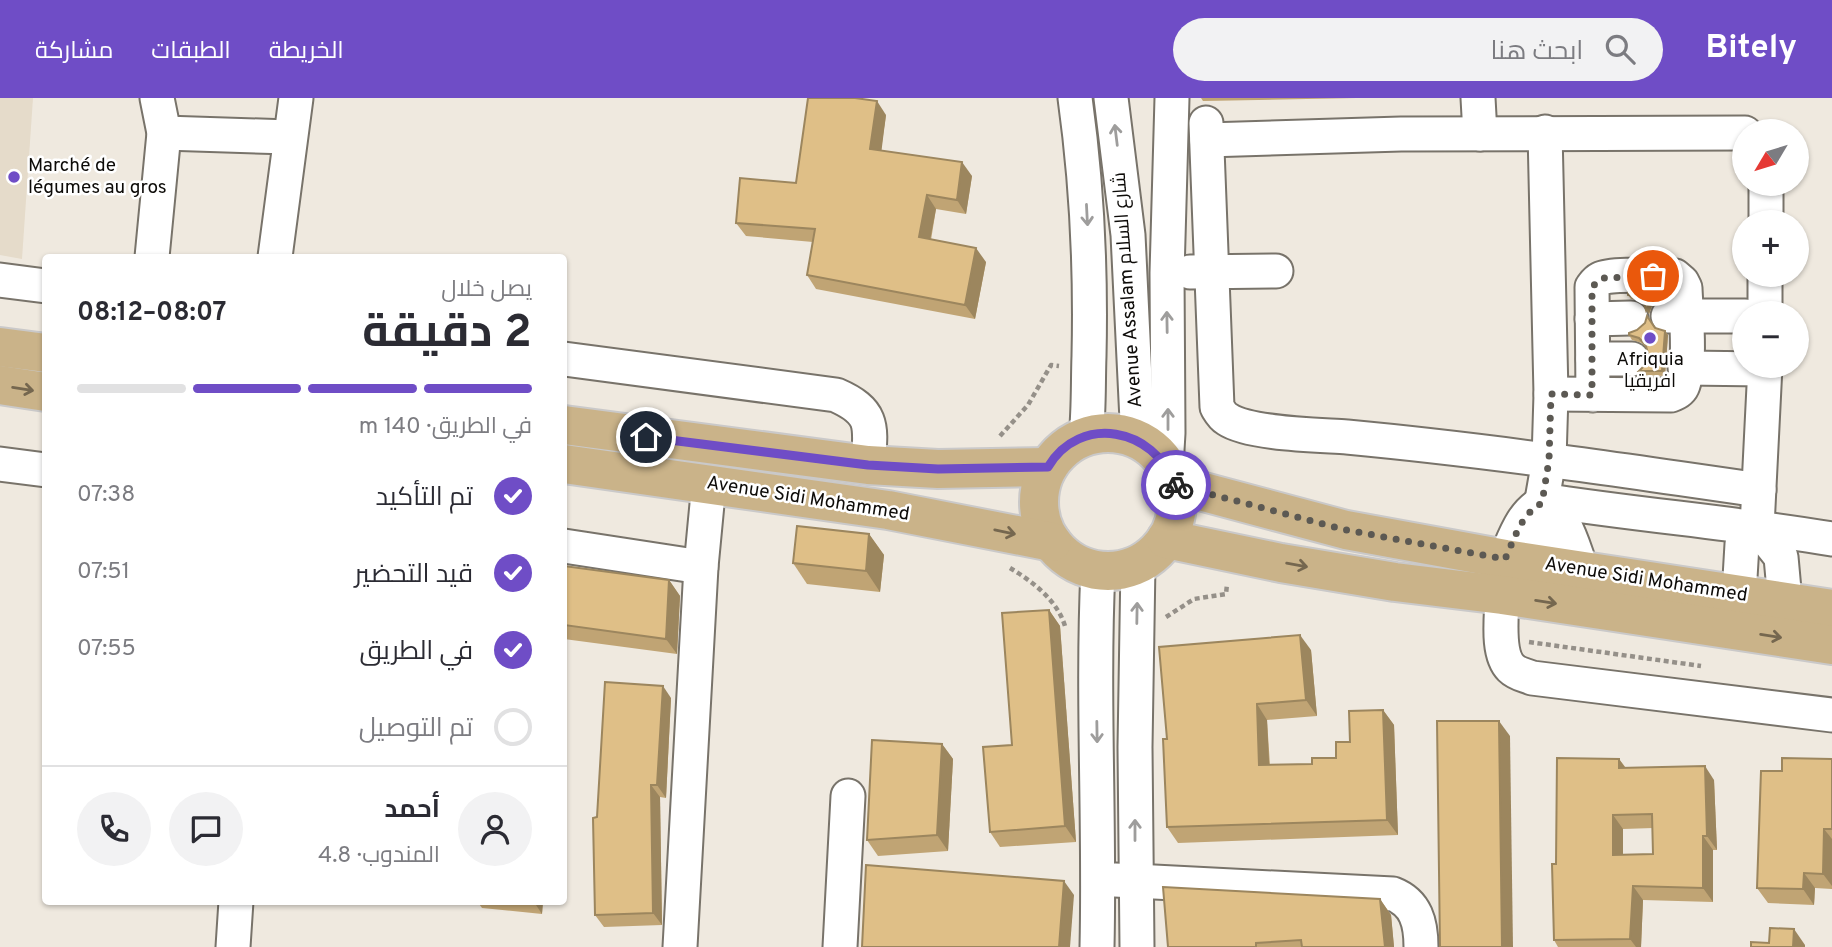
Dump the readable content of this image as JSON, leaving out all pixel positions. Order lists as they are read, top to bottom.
{
  "streets": {
    "main road": ["Avenue Sidi Mohammed"],
    "street": ["Avenue Assalam شارع السلام"]
  },
  "crossings": [
    ["Avenue Assalam شارع السلام", "Avenue Sidi Mohammed"]
  ],
  "places": ["Marché de légumes au gros", "Afriquia افريقيا"],
  "north": "bottom left",
  "page": {
    "header": "Bitely",
    "search": "ابحث هنا",
    "nav": ["الخريطة", "الطبقات", "مشاركة"],
    "map_buttons": ["+", "−"],
    "heading": ["2 دقيقة", "يصل خلال", "08:07–08:12"],
    "panel": ["أحمد", "المندوب · 4.8"],
    "bar": "في الطريق · 140 m",
    "list": [
      ["تم التأكيد", "07:38"],
      ["قيد التحضير", "07:51"],
      ["في الطريق", "07:55"],
      "تم التوصيل"
    ]
  }
}
